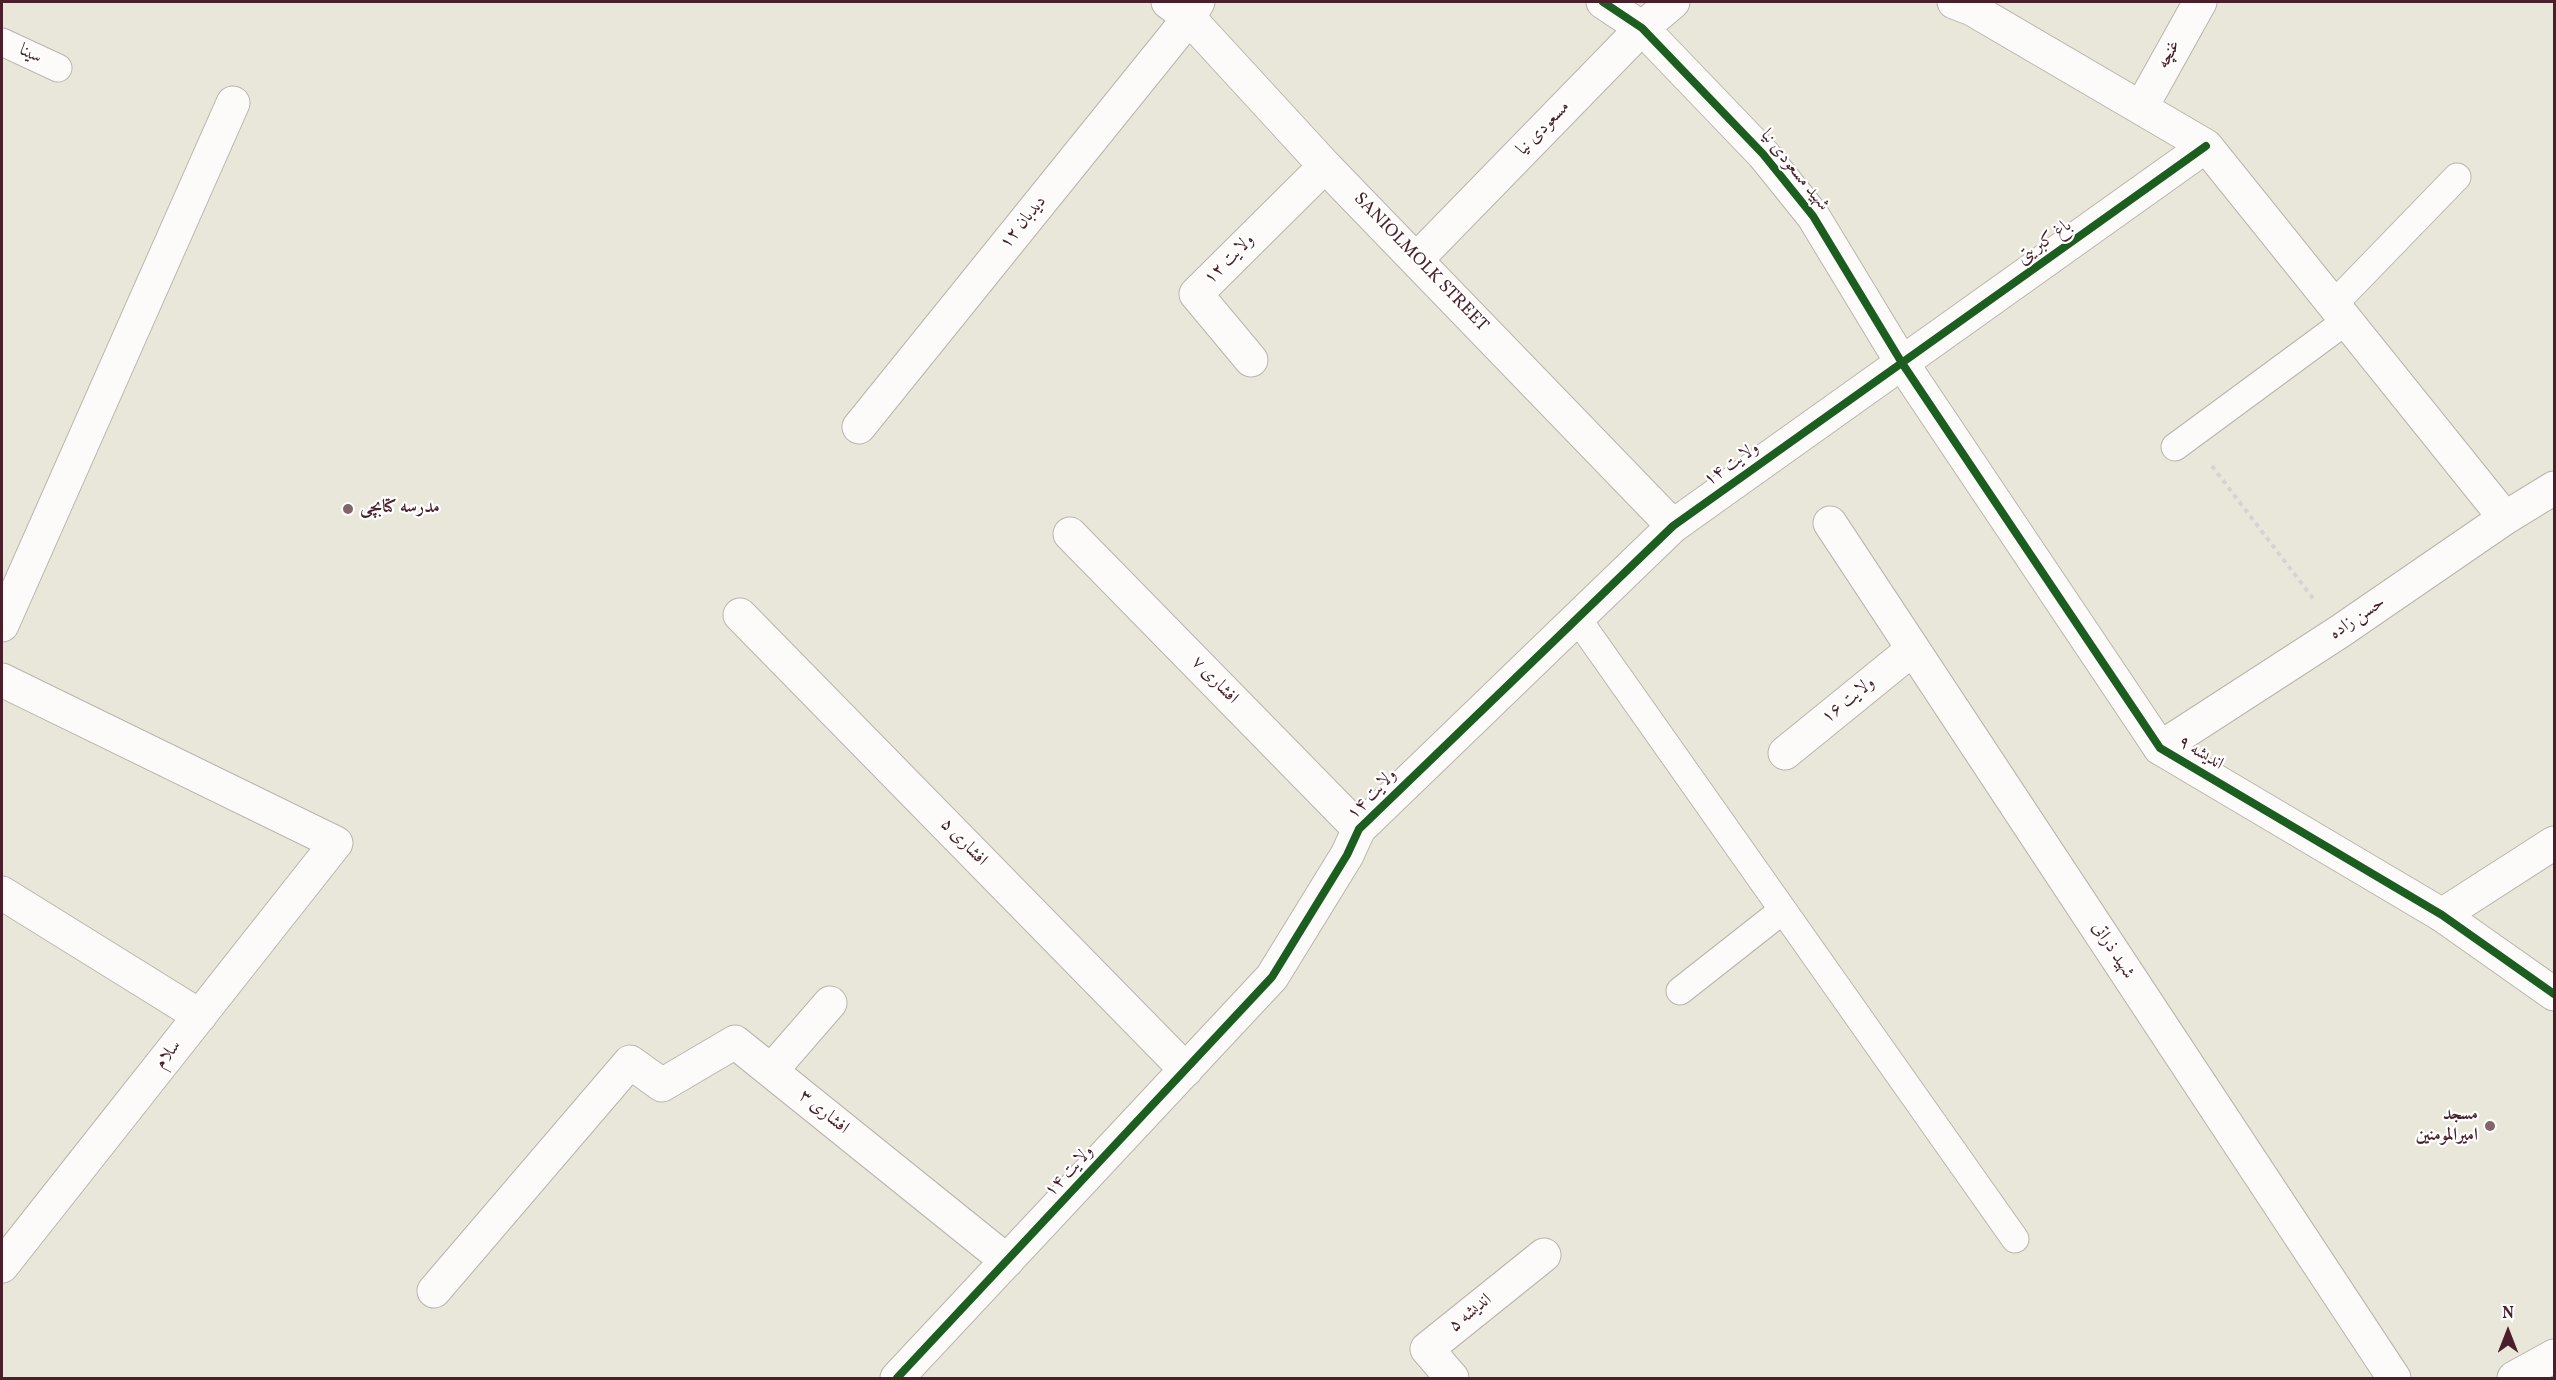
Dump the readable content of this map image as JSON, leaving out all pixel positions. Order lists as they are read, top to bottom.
{
  "streets": {
    "street": [
      "غنچه",
      "مسعودی نیا",
      "شهید مسعودی نیا",
      "دیدبان ۱۲",
      "باغ کبریتی",
      "ولایت ۱۲",
      "SANIOLMOLK STREET",
      "ولایت ۱۴",
      "حسن زاده",
      "افشاری ۷",
      "ولایت ۱۶",
      "اندیشه ۹",
      "افشاری ۵",
      "شهید ذراتی",
      "سلام",
      "افشاری ۳",
      "اندیشه ۵"
    ],
    "lane": ["سینا"]
  },
  "crossings": [
    ["مسعودی نیا", "شهید مسعودی نیا"],
    ["مسعودی نیا", "SANIOLMOLK STREET"],
    ["شهید مسعودی نیا", "باغ کبریتی"],
    ["شهید مسعودی نیا", "ولایت ۱۴"],
    ["شهید مسعودی نیا", "اندیشه ۹"],
    ["دیدبان ۱۲", "SANIOLMOLK STREET"],
    ["باغ کبریتی", "ولایت ۱۴"],
    ["باغ کبریتی", "اندیشه ۹"],
    ["ولایت ۱۲", "SANIOLMOLK STREET"],
    ["SANIOLMOLK STREET", "ولایت ۱۴"],
    ["ولایت ۱۴", "افشاری ۷"],
    ["ولایت ۱۴", "اندیشه ۹"],
    ["ولایت ۱۴", "افشاری ۵"],
    ["ولایت ۱۴", "افشاری ۳"],
    ["حسن زاده", "اندیشه ۹"],
    ["ولایت ۱۶", "شهید ذراتی"]
  ],
  "places": ["مدرسه کتابچی", "مسجد امیرالمومنین"],
  "north": "top"
}
